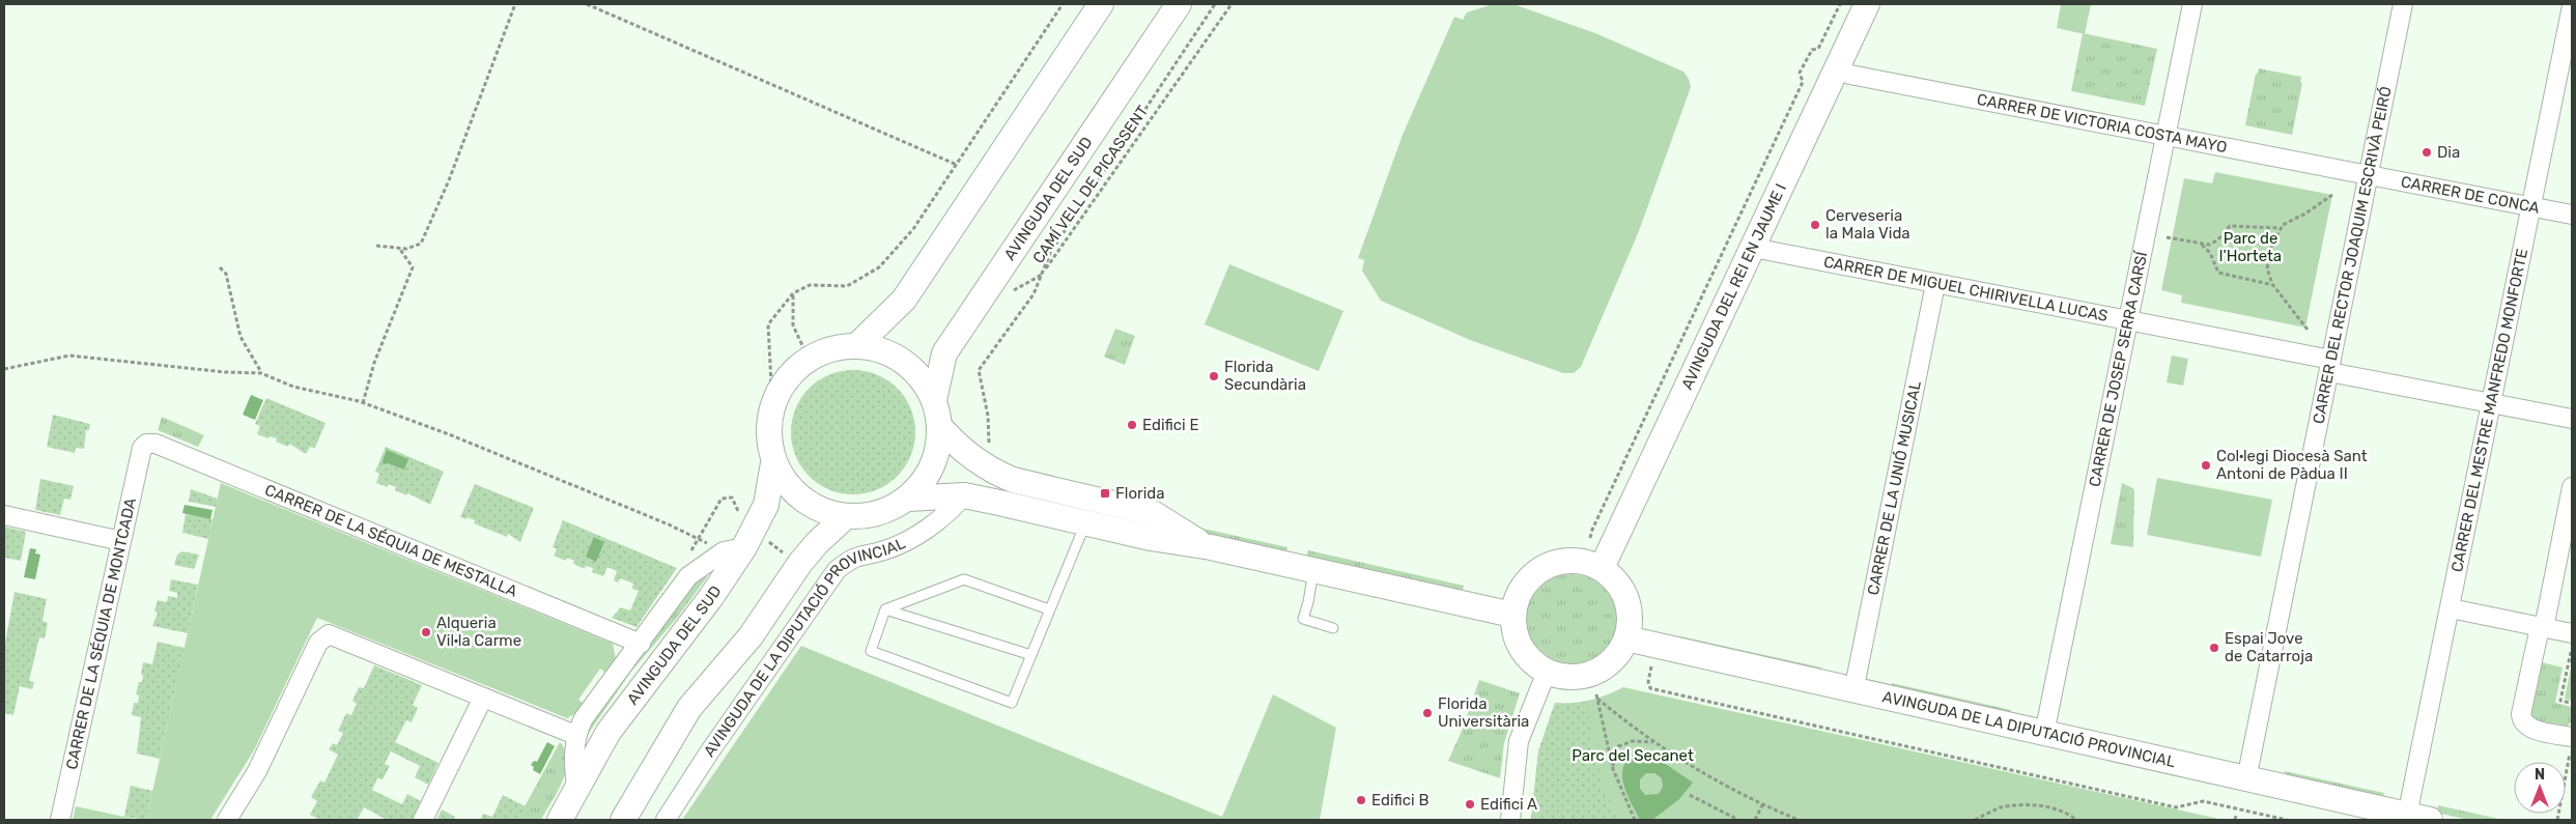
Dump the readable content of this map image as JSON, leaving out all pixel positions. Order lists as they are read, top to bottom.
{
  "streets": {
    "street": [
      "CARRER DE VICTORIA COSTA MAYO",
      "CARRER DE CONCA",
      "AVINGUDA DEL SUD",
      "CARRER DEL RECTOR JOAQUIM ESCRIVÀ PEIRÓ",
      "AVINGUDA DEL REI EN JAUME I",
      "CARRER DE MIGUEL CHIRIVELLA LUCAS",
      "CARRER DE JOSEP SERRA CARSÍ",
      "CARRER DEL MESTRE MANFREDO MONFORTE",
      "CARRER DE LA UNIÓ MUSICAL",
      "CARRER DE LA SÉQUIA DE MESTALLA",
      "CARRER DE LA SÉQUIA DE MONTCADA",
      "AVINGUDA DE LA DIPUTACIÓ PROVINCIAL"
    ],
    "path": ["CAMÍ VELL DE PICASSENT"]
  },
  "crossings": [
    ["CARRER DE VICTORIA COSTA MAYO", "CARRER DE CONCA"],
    ["CARRER DE VICTORIA COSTA MAYO", "CARRER DEL RECTOR JOAQUIM ESCRIVÀ PEIRÓ"],
    ["CARRER DE VICTORIA COSTA MAYO", "AVINGUDA DEL REI EN JAUME I"],
    ["CARRER DE VICTORIA COSTA MAYO", "CARRER DE JOSEP SERRA CARSÍ"],
    ["CARRER DE CONCA", "CARRER DEL RECTOR JOAQUIM ESCRIVÀ PEIRÓ"],
    ["CARRER DE CONCA", "CARRER DEL MESTRE MANFREDO MONFORTE"],
    ["CARRER DEL RECTOR JOAQUIM ESCRIVÀ PEIRÓ", "CARRER DE MIGUEL CHIRIVELLA LUCAS"],
    ["CARRER DEL RECTOR JOAQUIM ESCRIVÀ PEIRÓ", "AVINGUDA DE LA DIPUTACIÓ PROVINCIAL"],
    ["AVINGUDA DEL REI EN JAUME I", "CARRER DE MIGUEL CHIRIVELLA LUCAS"],
    ["AVINGUDA DEL REI EN JAUME I", "AVINGUDA DE LA DIPUTACIÓ PROVINCIAL"],
    ["CARRER DE MIGUEL CHIRIVELLA LUCAS", "CARRER DE JOSEP SERRA CARSÍ"],
    ["CARRER DE MIGUEL CHIRIVELLA LUCAS", "CARRER DEL MESTRE MANFREDO MONFORTE"],
    ["CARRER DE MIGUEL CHIRIVELLA LUCAS", "CARRER DE LA UNIÓ MUSICAL"],
    ["CARRER DE JOSEP SERRA CARSÍ", "AVINGUDA DE LA DIPUTACIÓ PROVINCIAL"],
    ["CARRER DEL MESTRE MANFREDO MONFORTE", "AVINGUDA DE LA DIPUTACIÓ PROVINCIAL"],
    ["CARRER DE LA UNIÓ MUSICAL", "AVINGUDA DE LA DIPUTACIÓ PROVINCIAL"],
    ["CARRER DE LA SÉQUIA DE MESTALLA", "CARRER DE LA SÉQUIA DE MONTCADA"]
  ],
  "parks": ["Parc de l'Horteta", "Parc del Secanet"],
  "places": {
    "other": [
      "Dia",
      "Cerveseria la Mala Vida",
      "Florida Secundària",
      "Edifici E",
      "Col·legi Diocesà Sant Antoni de Pàdua II",
      "Alqueria Vil·la Carme",
      "Espai Jove de Catarroja",
      "Florida Universitària",
      "Edifici B",
      "Edifici A"
    ],
    "transit": ["Florida"]
  },
  "north": "top"
}
